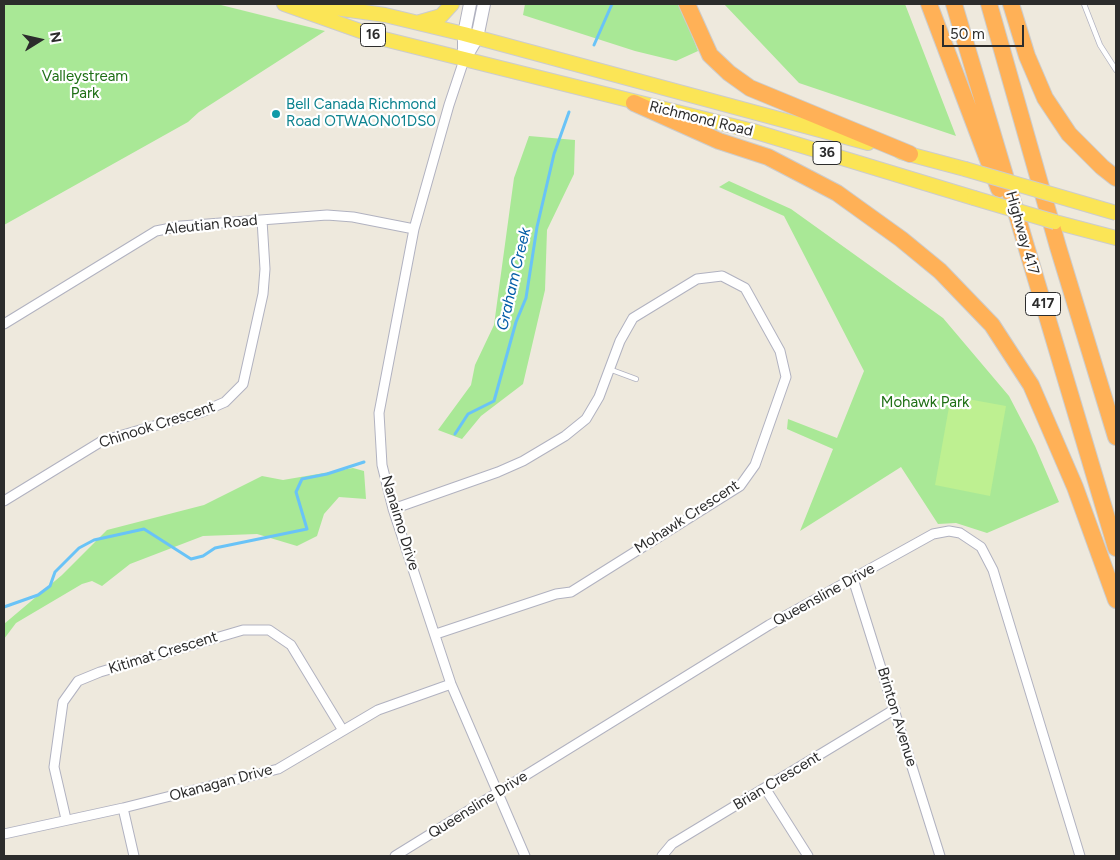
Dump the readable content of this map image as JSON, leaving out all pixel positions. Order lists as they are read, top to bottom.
{
  "streets": {
    "highway": ["Highway 417", "417"],
    "main road": ["16", "Richmond Road", "36"],
    "street": [
      "Aleutian Road",
      "Chinook Crescent",
      "Mohawk Crescent",
      "Nanaimo Drive",
      "Queensline Drive",
      "Kitimat Crescent",
      "Brinton Avenue",
      "Brian Crescent",
      "Okanagan Drive"
    ]
  },
  "crossings": [
    ["Richmond Road", "Nanaimo Drive"],
    ["Aleutian Road", "Chinook Crescent"],
    ["Aleutian Road", "Nanaimo Drive"],
    ["Mohawk Crescent", "Nanaimo Drive"],
    ["Nanaimo Drive", "Queensline Drive"],
    ["Nanaimo Drive", "Okanagan Drive"],
    ["Queensline Drive", "Brinton Avenue"],
    ["Kitimat Crescent", "Okanagan Drive"],
    ["Brinton Avenue", "Brian Crescent"]
  ],
  "water": ["Graham Creek"],
  "parks": ["Valleystream Park", "Mohawk Park"],
  "places": ["Bell Canada Richmond Road OTWAON01DS0"],
  "scale_bar": "50 m",
  "north": "right"
}
